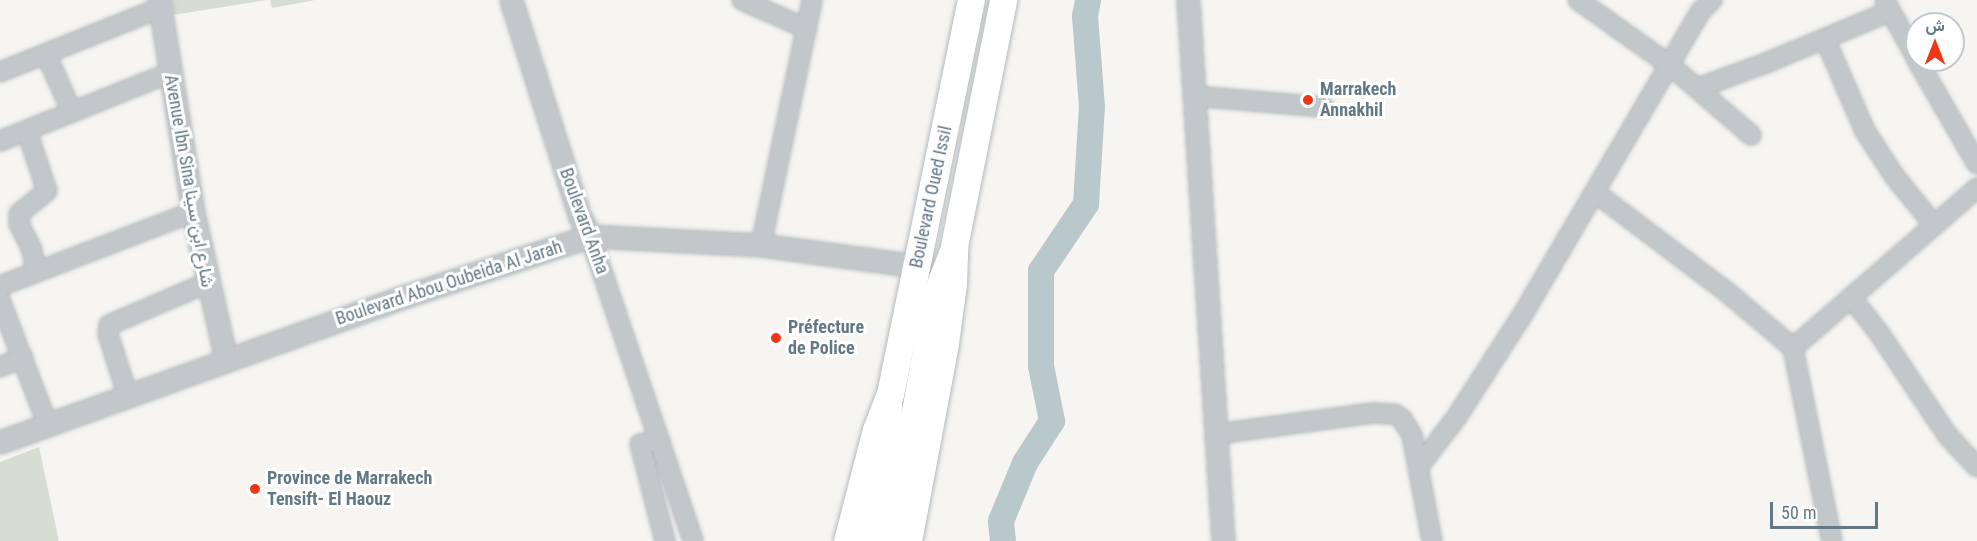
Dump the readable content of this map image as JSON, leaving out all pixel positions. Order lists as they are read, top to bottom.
{
  "streets": {
    "main road": ["Boulevard Oued Issil"],
    "street": ["Avenue Ibn Sina شارع ابن سينا", "Boulevard Anha", "Boulevard Abou Oubeida Al Jarah"]
  },
  "crossings": [
    ["Avenue Ibn Sina شارع ابن سينا", "Boulevard Abou Oubeida Al Jarah"],
    ["Boulevard Oued Issil", "Boulevard Abou Oubeida Al Jarah"],
    ["Boulevard Anha", "Boulevard Abou Oubeida Al Jarah"]
  ],
  "places": ["Marrakech Annakhil", "Préfecture de Police", "Province de Marrakech Tensift- El Haouz"],
  "scale_bar": "50 m",
  "north": "top"
}
